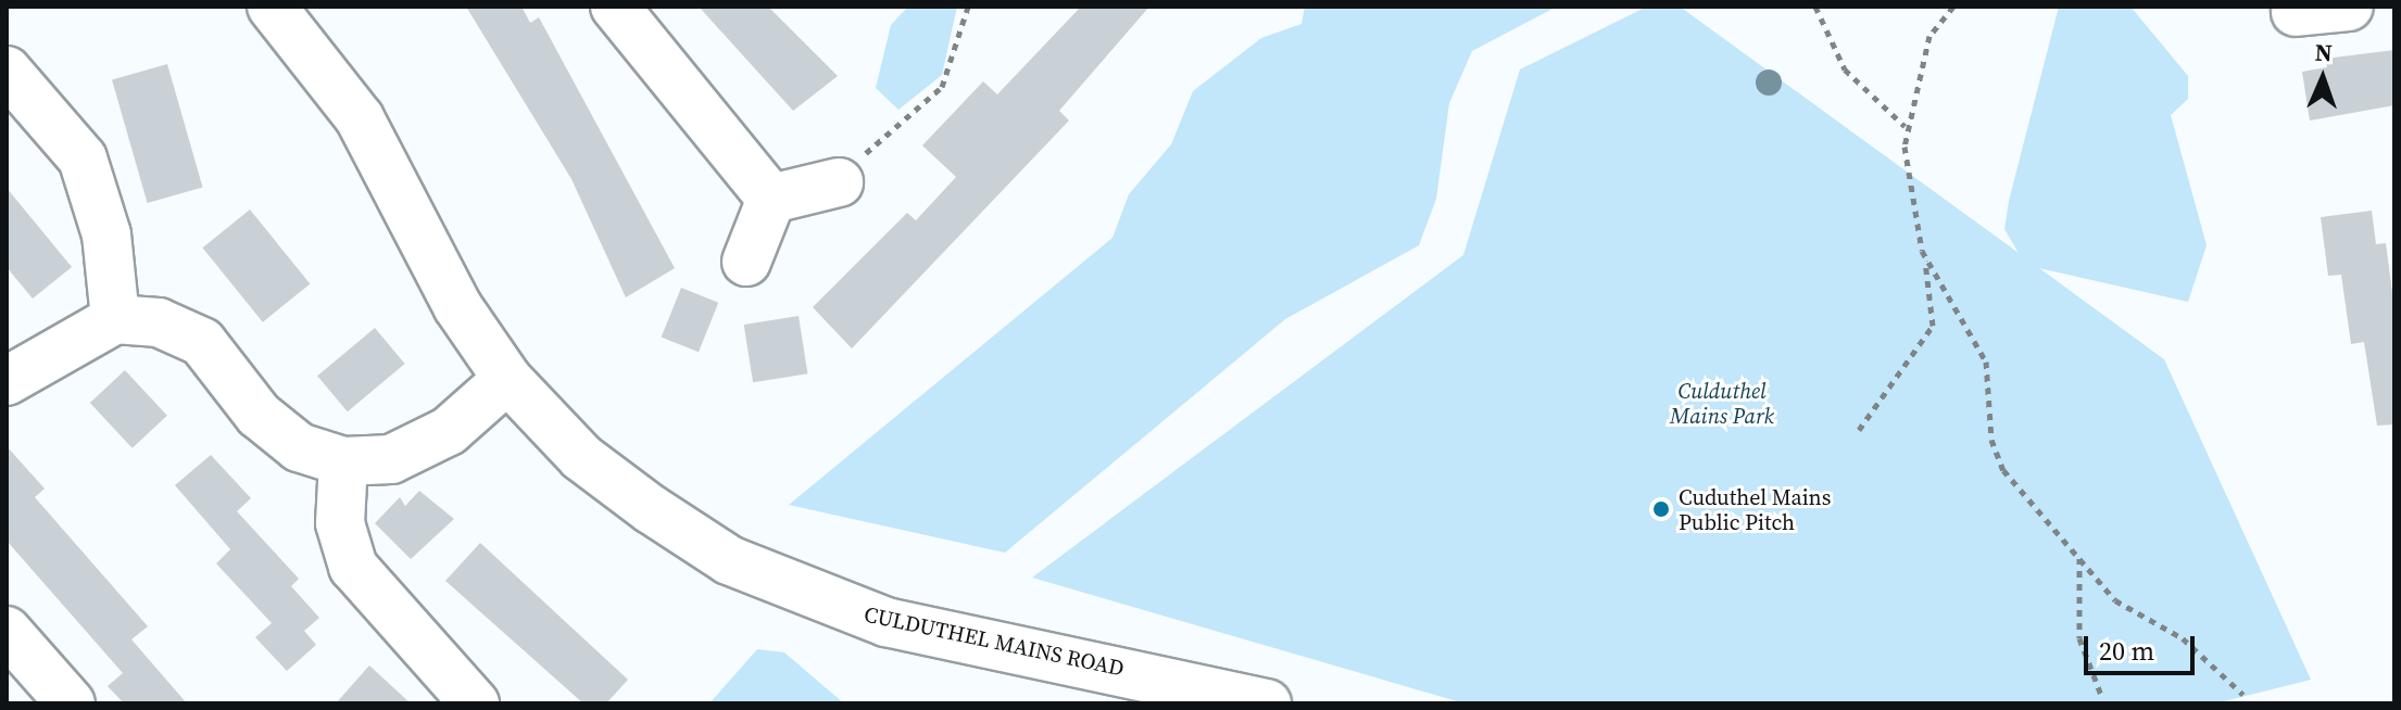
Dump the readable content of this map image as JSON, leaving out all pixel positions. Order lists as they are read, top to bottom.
{
  "streets": {
    "street": ["CULDUTHEL MAINS ROAD"]
  },
  "parks": ["Culduthel Mains Park"],
  "places": ["Cuduthel Mains Public Pitch"],
  "scale_bar": "20 m",
  "north": "top"
}
